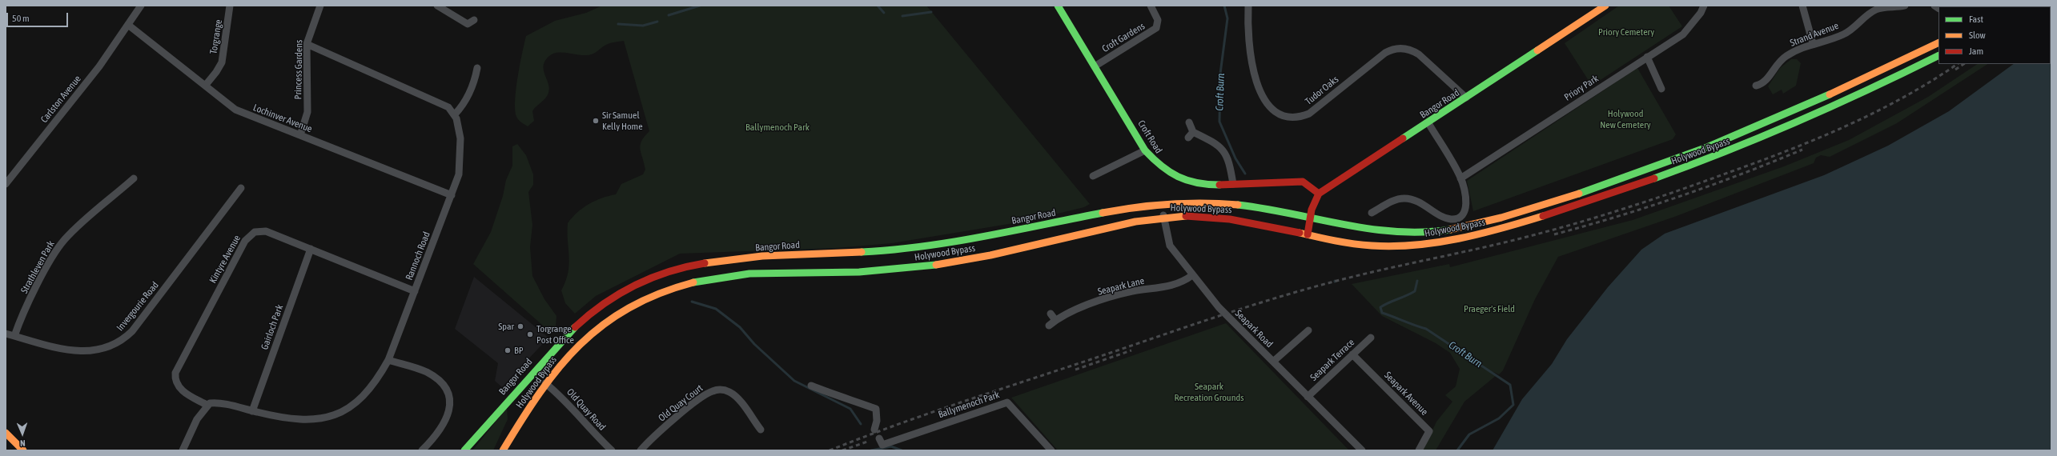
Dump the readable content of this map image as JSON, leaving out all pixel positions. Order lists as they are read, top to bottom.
{
  "streets": {
    "main road": ["Bangor Road", "Croft Road", "Holywood Bypass"],
    "street": [
      "Strand Avenue",
      "Torgrange",
      "Croft Gardens",
      "Princess Gardens",
      "Priory Park",
      "Tudor Oaks",
      "Carlston Avenue",
      "Lochinver Avenue",
      "Rannoch Road",
      "Kintyre Avenue",
      "Strathleven Park",
      "Seapark Lane",
      "Invergourie Road",
      "Gairloch Park",
      "Seapark Road",
      "Seapark Terrace",
      "Seapark Avenue",
      "Old Quay Court",
      "Ballymenoch Park",
      "Old Quay Road"
    ]
  },
  "crossings": [
    ["Torgrange", "Lochinver Avenue"],
    ["Croft Gardens", "Croft Road"],
    ["Princess Gardens", "Lochinver Avenue"],
    ["Tudor Oaks", "Bangor Road"],
    ["Carlston Avenue", "Lochinver Avenue"],
    ["Bangor Road", "Croft Road"],
    ["Bangor Road", "Holywood Bypass"],
    ["Bangor Road", "Seapark Road"],
    ["Lochinver Avenue", "Rannoch Road"],
    ["Holywood Bypass", "Seapark Road"],
    ["Holywood Bypass", "Old Quay Road"],
    ["Rannoch Road", "Kintyre Avenue"],
    ["Rannoch Road", "Gairloch Park"],
    ["Kintyre Avenue", "Gairloch Park"],
    ["Strathleven Park", "Invergourie Road"],
    ["Seapark Lane", "Seapark Road"],
    ["Seapark Road", "Seapark Terrace"],
    ["Seapark Terrace", "Seapark Avenue"]
  ],
  "water": ["Croft Burn"],
  "parks": [
    "Priory Cemetery",
    "Holywood New Cemetery",
    "Ballymenoch Park",
    "Praeger's Field",
    "Seapark Recreation Grounds"
  ],
  "places": [
    "Sir Samuel Kelly Home",
    "Spar",
    "Torgrange Post Office",
    "BP"
  ],
  "legend": ["Fast", "Slow", "Jam"],
  "scale_bar": "50 m",
  "north": "bottom"
}
